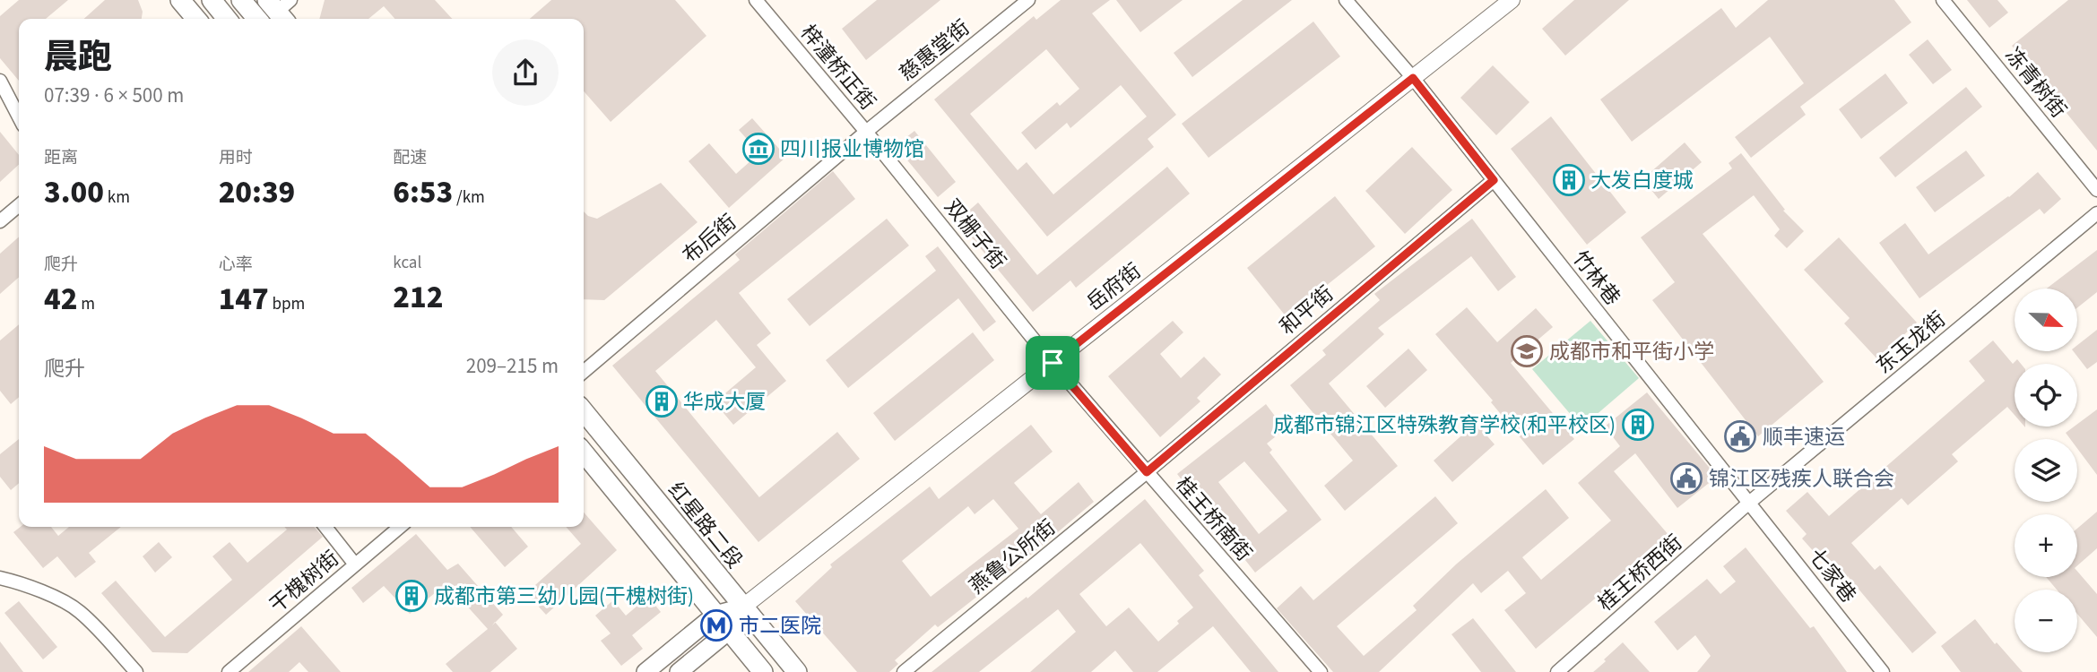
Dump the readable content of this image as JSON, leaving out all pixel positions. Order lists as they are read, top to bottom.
{
  "streets": {
    "main road": ["红星路二段"],
    "street": [
      "慈惠堂街",
      "梓潼桥正街",
      "冻青树街",
      "双栅子街",
      "布后街",
      "竹林巷",
      "岳府街",
      "和平街",
      "东玉龙街",
      "桂王桥南街",
      "燕鲁公所街",
      "桂王桥西街",
      "七家巷",
      "干槐树街"
    ]
  },
  "crossings": [
    ["慈惠堂街", "梓潼桥正街"],
    ["慈惠堂街", "双栅子街"],
    ["慈惠堂街", "布后街"],
    ["梓潼桥正街", "双栅子街"],
    ["梓潼桥正街", "布后街"],
    ["双栅子街", "布后街"],
    ["双栅子街", "岳府街"],
    ["双栅子街", "桂王桥南街"],
    ["竹林巷", "岳府街"],
    ["竹林巷", "和平街"],
    ["竹林巷", "东玉龙街"],
    ["竹林巷", "桂王桥西街"],
    ["竹林巷", "七家巷"],
    ["岳府街", "桂王桥南街"],
    ["岳府街", "红星路二段"],
    ["和平街", "桂王桥南街"],
    ["和平街", "燕鲁公所街"],
    ["东玉龙街", "桂王桥西街"],
    ["东玉龙街", "七家巷"],
    ["桂王桥南街", "燕鲁公所街"],
    ["桂王桥西街", "七家巷"]
  ],
  "places": {
    "museum": ["四川报业博物馆"],
    "building": [
      "大发白度城",
      "华成大厦",
      "成都市锦江区特殊教育学校(和平校区)",
      "成都市第三幼儿园(干槐树街)"
    ],
    "school or university": ["成都市和平街小学"],
    "public building": ["顺丰速运", "锦江区残疾人联合会"],
    "metro station": ["市二医院"]
  },
  "north": "right",
  "page": {
    "heading": ["晨跑", "07:39 · 6 × 500 m"],
    "stats": [
      ["距离", "3.00 km"],
      ["用时", "20:39"],
      ["配速", "6:53 /km"],
      ["爬升", "42 m"],
      ["心率", "147 bpm"],
      ["kcal", "212"]
    ],
    "map_buttons": ["+", "−"],
    "chart": ["爬升", "209–215 m"]
  }
}
